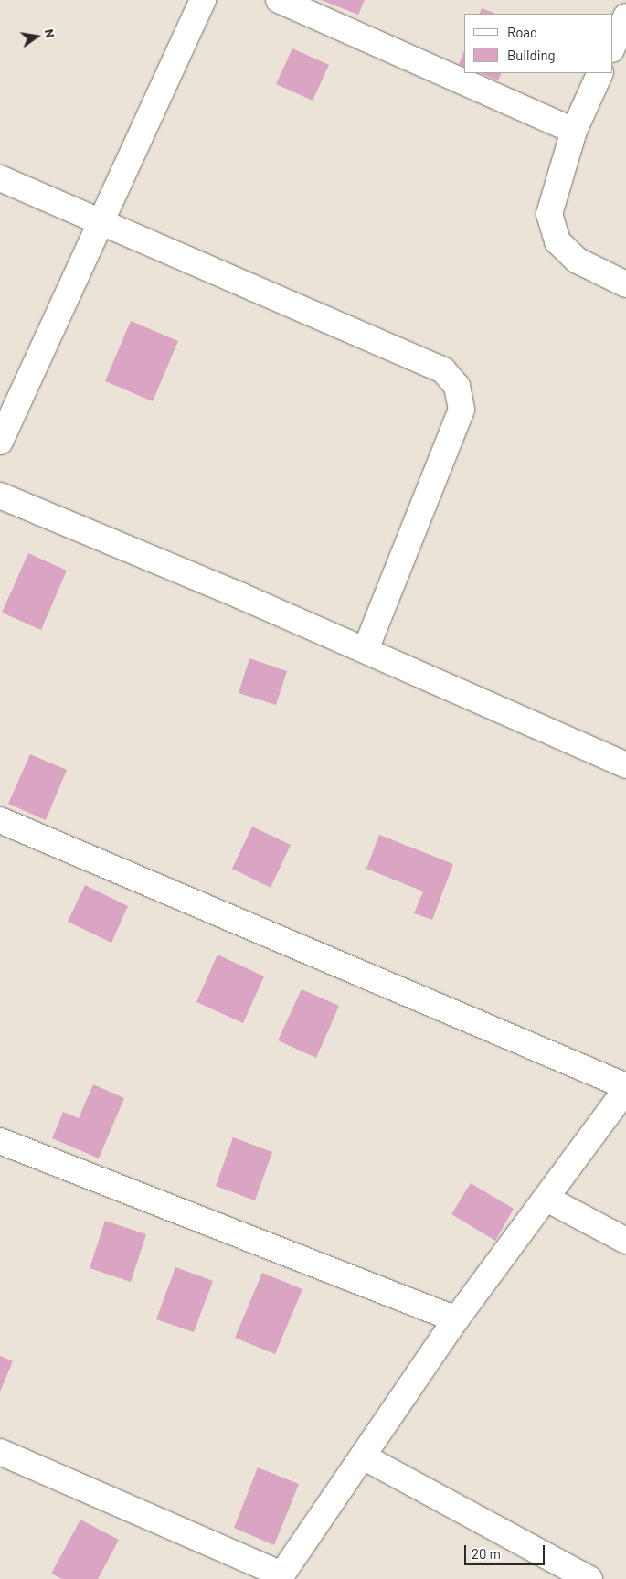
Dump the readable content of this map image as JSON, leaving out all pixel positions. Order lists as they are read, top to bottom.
{
  "legend": ["Road", "Building"],
  "scale_bar": "20 m",
  "north": "right"
}
